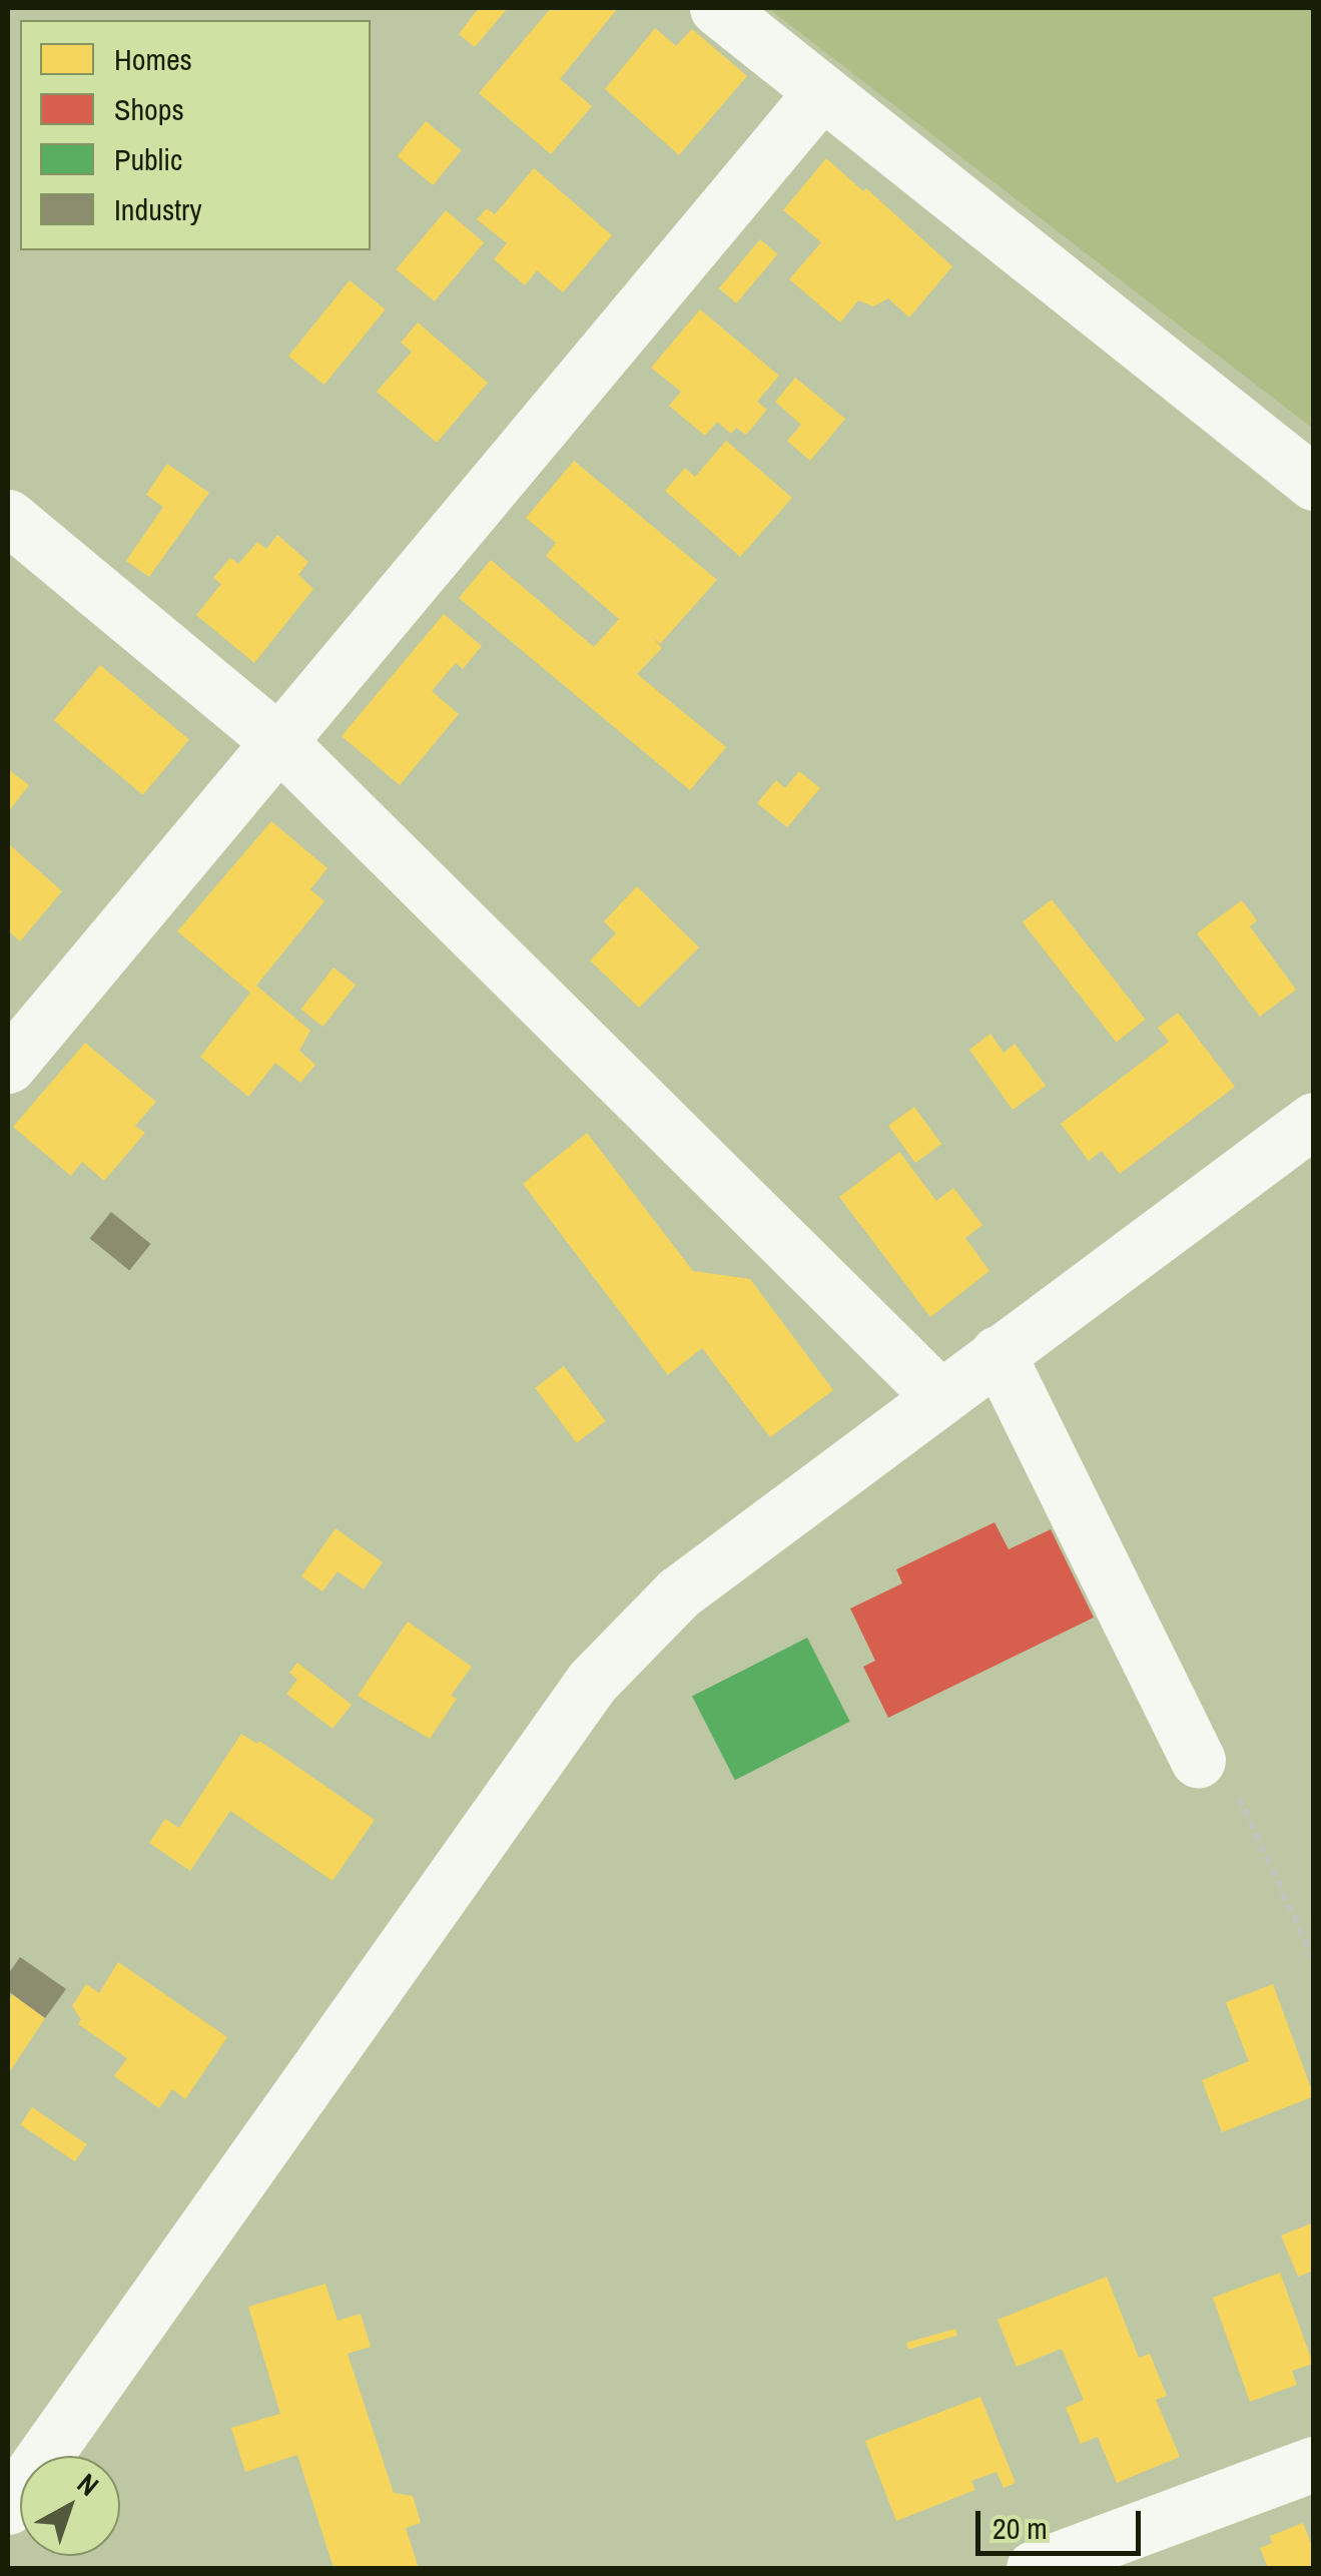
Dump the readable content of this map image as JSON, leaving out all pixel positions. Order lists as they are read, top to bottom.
{
  "legend": [
    "Homes",
    "Shops",
    "Public",
    "Industry"
  ],
  "scale_bar": "20 m",
  "north": "top right"
}
